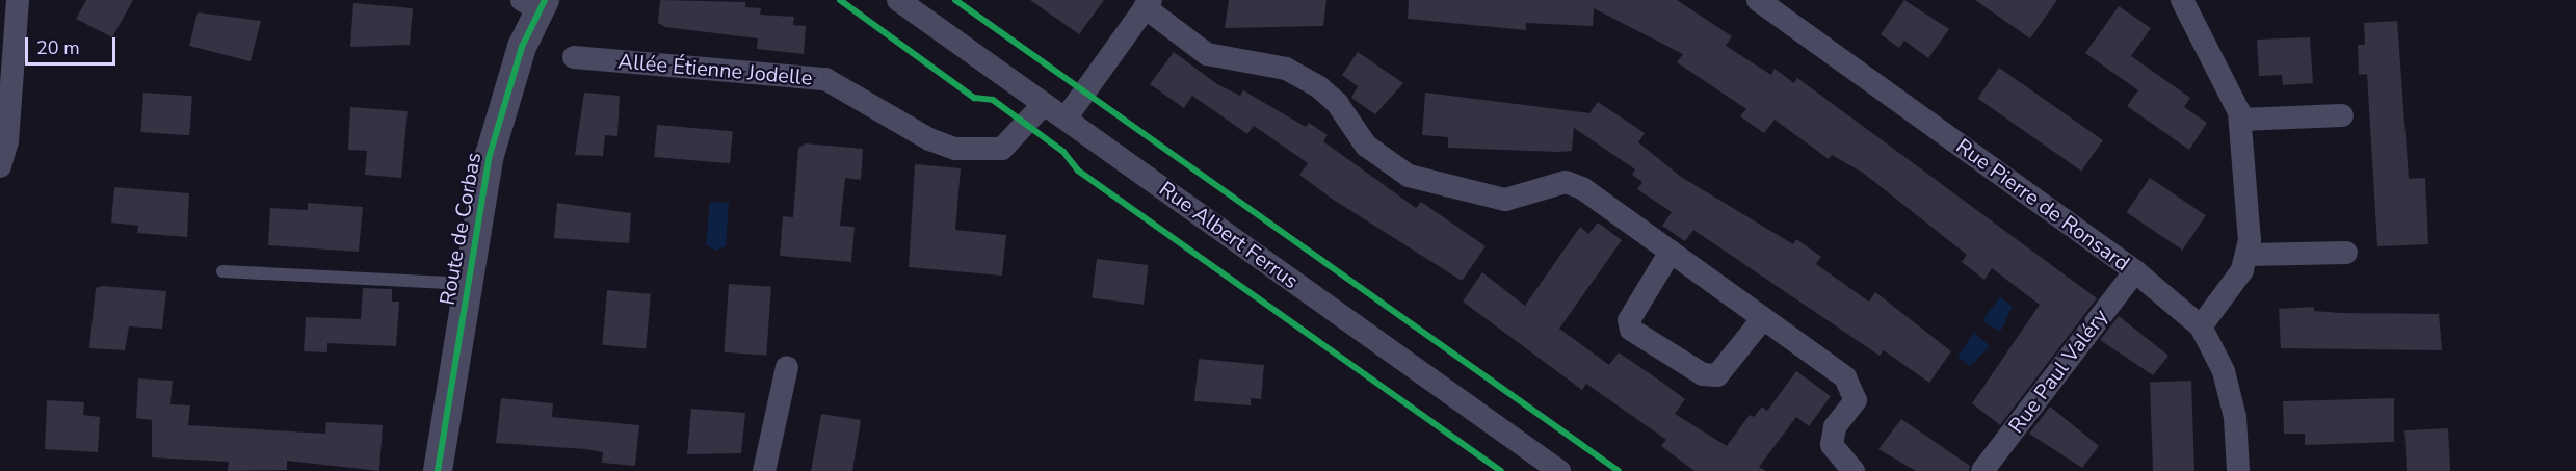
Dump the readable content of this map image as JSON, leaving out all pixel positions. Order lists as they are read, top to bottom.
{
  "streets": {
    "street": [
      "Allée Étienne Jodelle",
      "Rue Pierre de Ronsard",
      "Route de Corbas",
      "Rue Albert Ferrus",
      "Rue Paul Valéry"
    ]
  },
  "crossings": [
    ["Allée Étienne Jodelle", "Rue Albert Ferrus"],
    ["Rue Pierre de Ronsard", "Rue Paul Valéry"]
  ],
  "scale_bar": "20 m"
}
